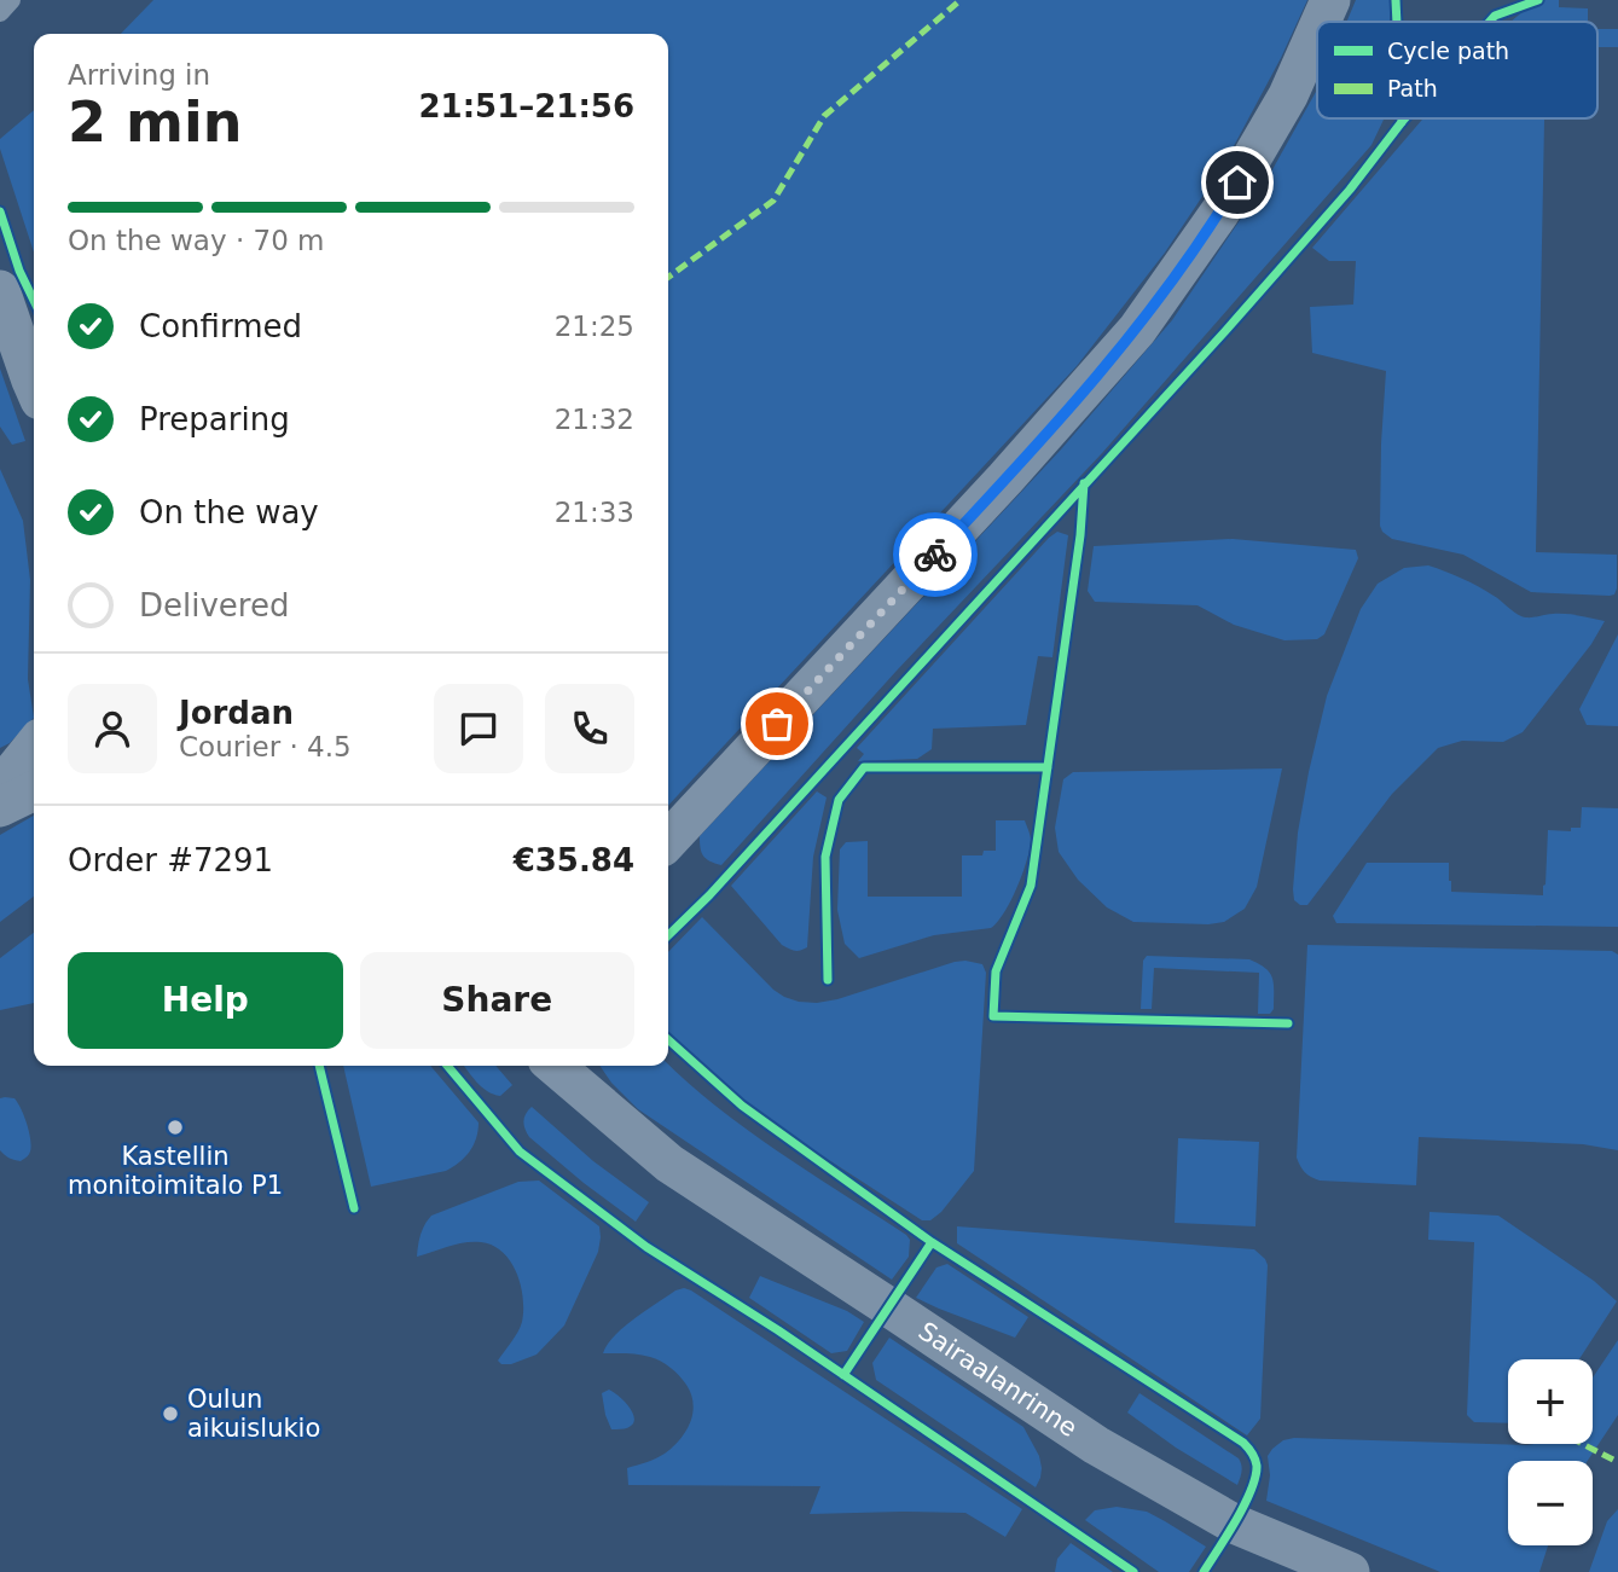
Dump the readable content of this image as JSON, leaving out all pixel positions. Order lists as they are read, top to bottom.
{
  "streets": {
    "street": ["Sairaalanrinne"]
  },
  "places": ["Kastellin monitoimitalo P1", "Oulun aikuislukio"],
  "legend": ["Cycle path", "Path"],
  "page": {
    "heading": ["2 min", "Arriving in", "21:51–21:56"],
    "panel": [
      "Jordan",
      "Courier · 4.5",
      "Order #7291",
      "€35.84"
    ],
    "bar": "On the way · 70 m",
    "list": [
      ["Confirmed", "21:25"],
      ["Preparing", "21:32"],
      ["On the way", "21:33"],
      "Delivered"
    ],
    "buttons": ["Help", "Share"],
    "map_buttons": ["+", "−"]
  }
}
